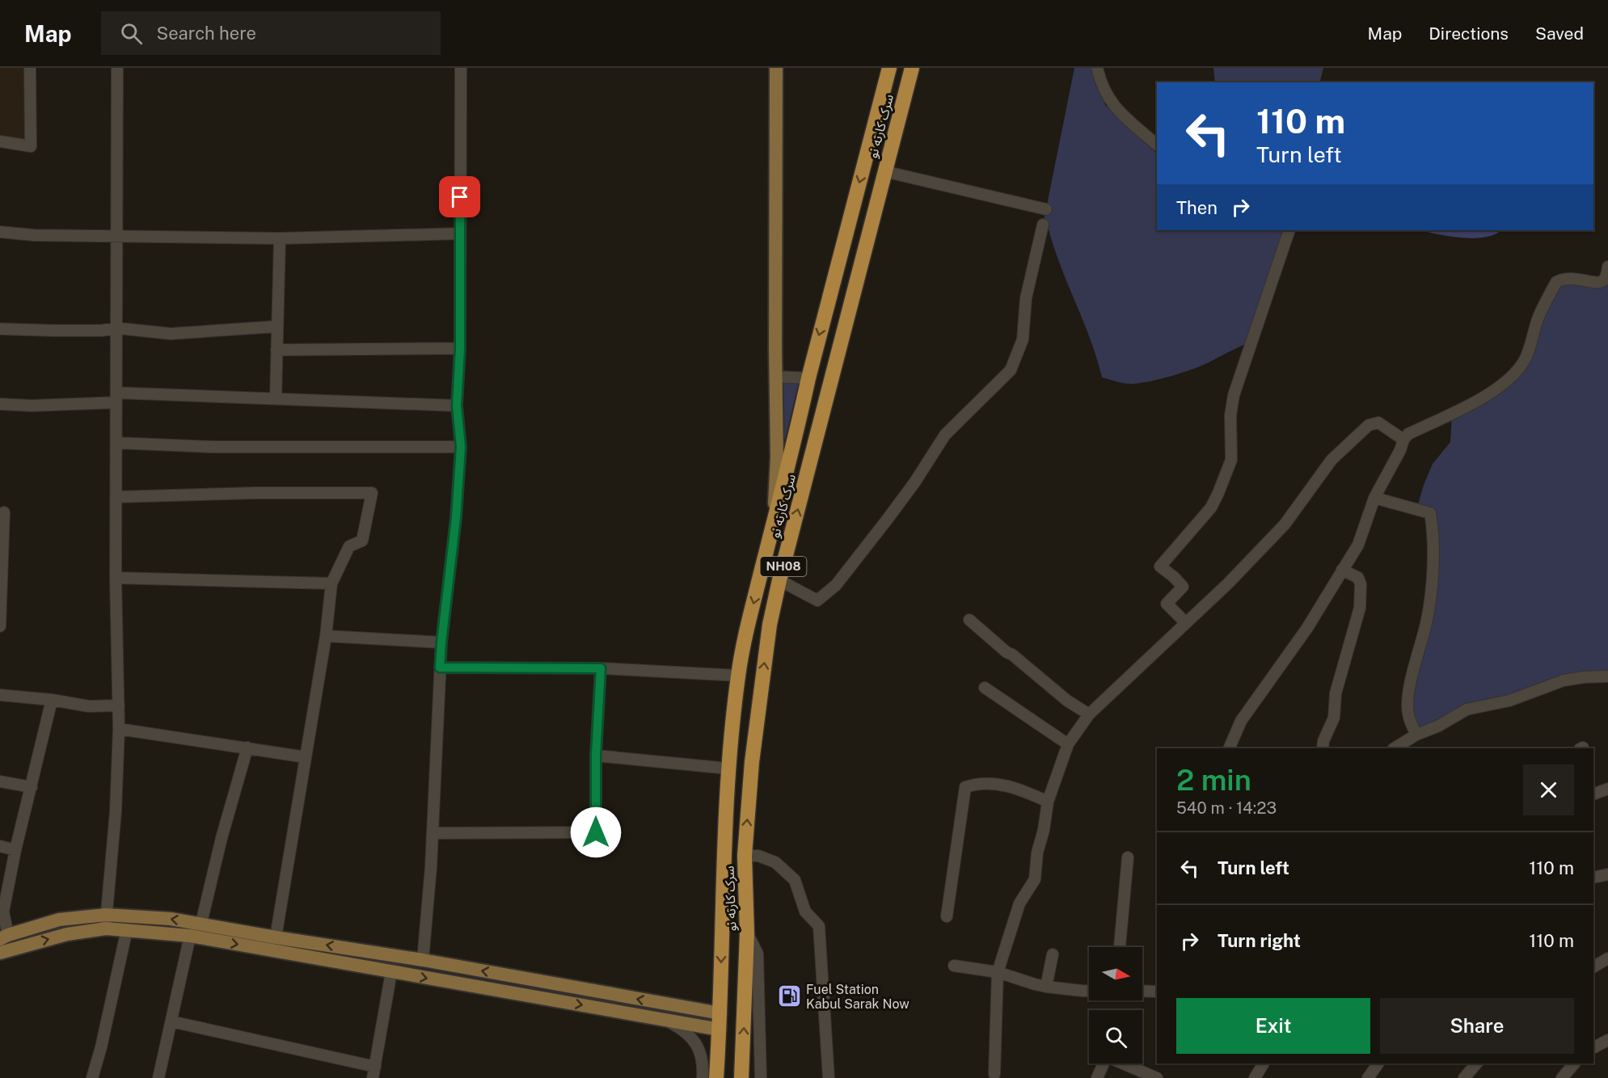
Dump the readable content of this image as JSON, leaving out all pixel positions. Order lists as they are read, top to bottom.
{
  "streets": {
    "highway": ["سرک کارته نو", "NH08"]
  },
  "places": {
    "fuel station": ["Fuel Station Kabul Sarak Now"]
  },
  "north": "right",
  "page": {
    "header": "Map",
    "search": "Search here",
    "nav": ["Map", "Directions", "Saved"],
    "turn": ["110 m", "Turn left"],
    "then": "Then",
    "heading": ["2 min", "540 m · 14:23"],
    "list": [
      {
        "name": "Turn left",
        "value": "110 m"
      },
      {
        "name": "Turn right",
        "value": "110 m"
      }
    ],
    "buttons": ["Exit", "Share"]
  }
}
